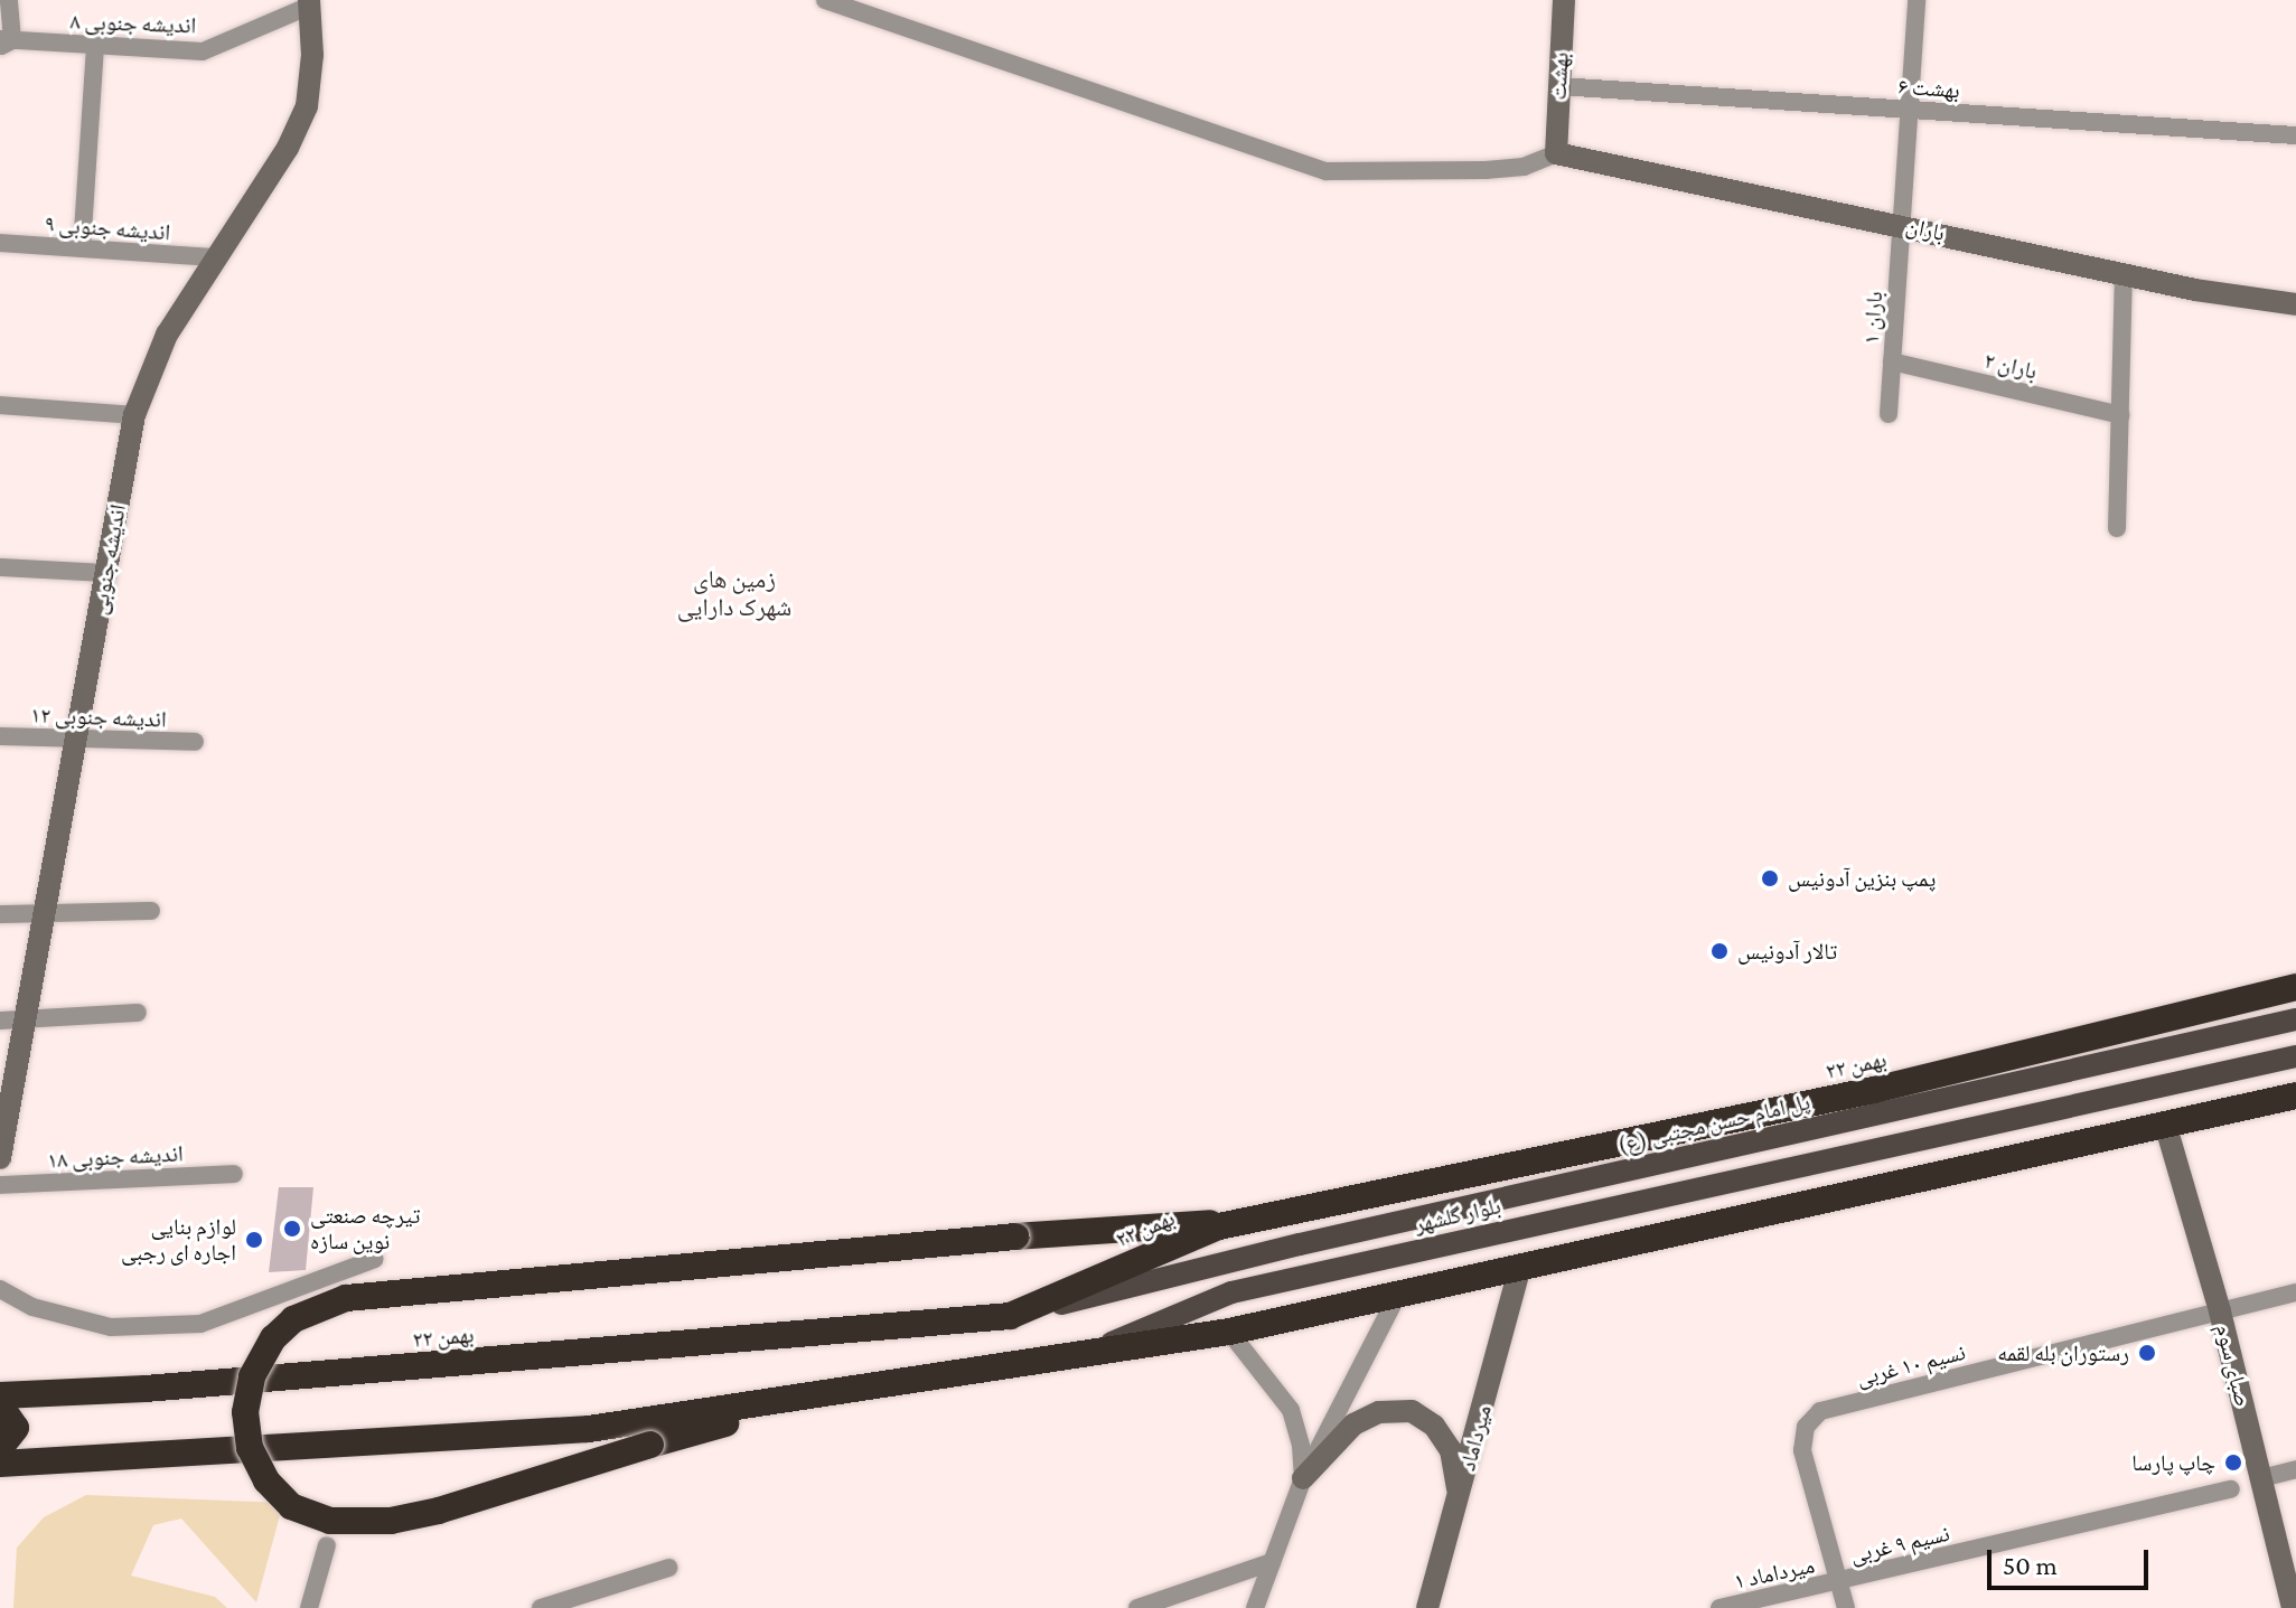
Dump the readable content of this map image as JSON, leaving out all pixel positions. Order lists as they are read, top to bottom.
{
  "streets": {
    "highway": ["۲۲ بهمن"],
    "main road": ["پل امام حسن مجتبی (ع)", "بلوار گلشهر"],
    "street": [
      "اندیشه جنوبی ۸",
      "بهشت",
      "بهشت ۶",
      "اندیشه جنوبی ۹",
      "باران",
      "باران ۱",
      "باران ۲",
      "اندیشه جنوبی",
      "اندیشه جنوبی ۱۲",
      "اندیشه جنوبی ۱۸",
      "نسیم ۱۰ غربی",
      "صبای سوم",
      "میرداماد",
      "نسیم ۹ غربی",
      "میرداماد ۱"
    ]
  },
  "crossings": [
    ["اندیشه جنوبی ۸", "اندیشه جنوبی"],
    ["بهشت", "بهشت ۶"],
    ["بهشت", "باران"],
    ["بهشت ۶", "باران ۱"],
    ["اندیشه جنوبی ۹", "اندیشه جنوبی"],
    ["باران", "باران ۱"],
    ["باران ۱", "باران ۲"],
    ["اندیشه جنوبی", "اندیشه جنوبی ۱۲"],
    ["۲۲ بهمن", "پل امام حسن مجتبی (ع)"],
    ["نسیم ۱۰ غربی", "صبای سوم"],
    ["نسیم ۱۰ غربی", "نسیم ۹ غربی"],
    ["نسیم ۱۰ غربی", "میرداماد ۱"],
    ["نسیم ۹ غربی", "میرداماد ۱"]
  ],
  "districts": ["زمین های شهرک دارایی"],
  "places": [
    "پمپ بنزین آدونیس",
    "تالار آدونیس",
    "تیرچه صنعتی نوین سازه",
    "لوازم بنایی اجاره ای رجبی",
    "رستوران بله لقمه",
    "چاپ پارسا"
  ],
  "scale_bar": "50 m"
}
